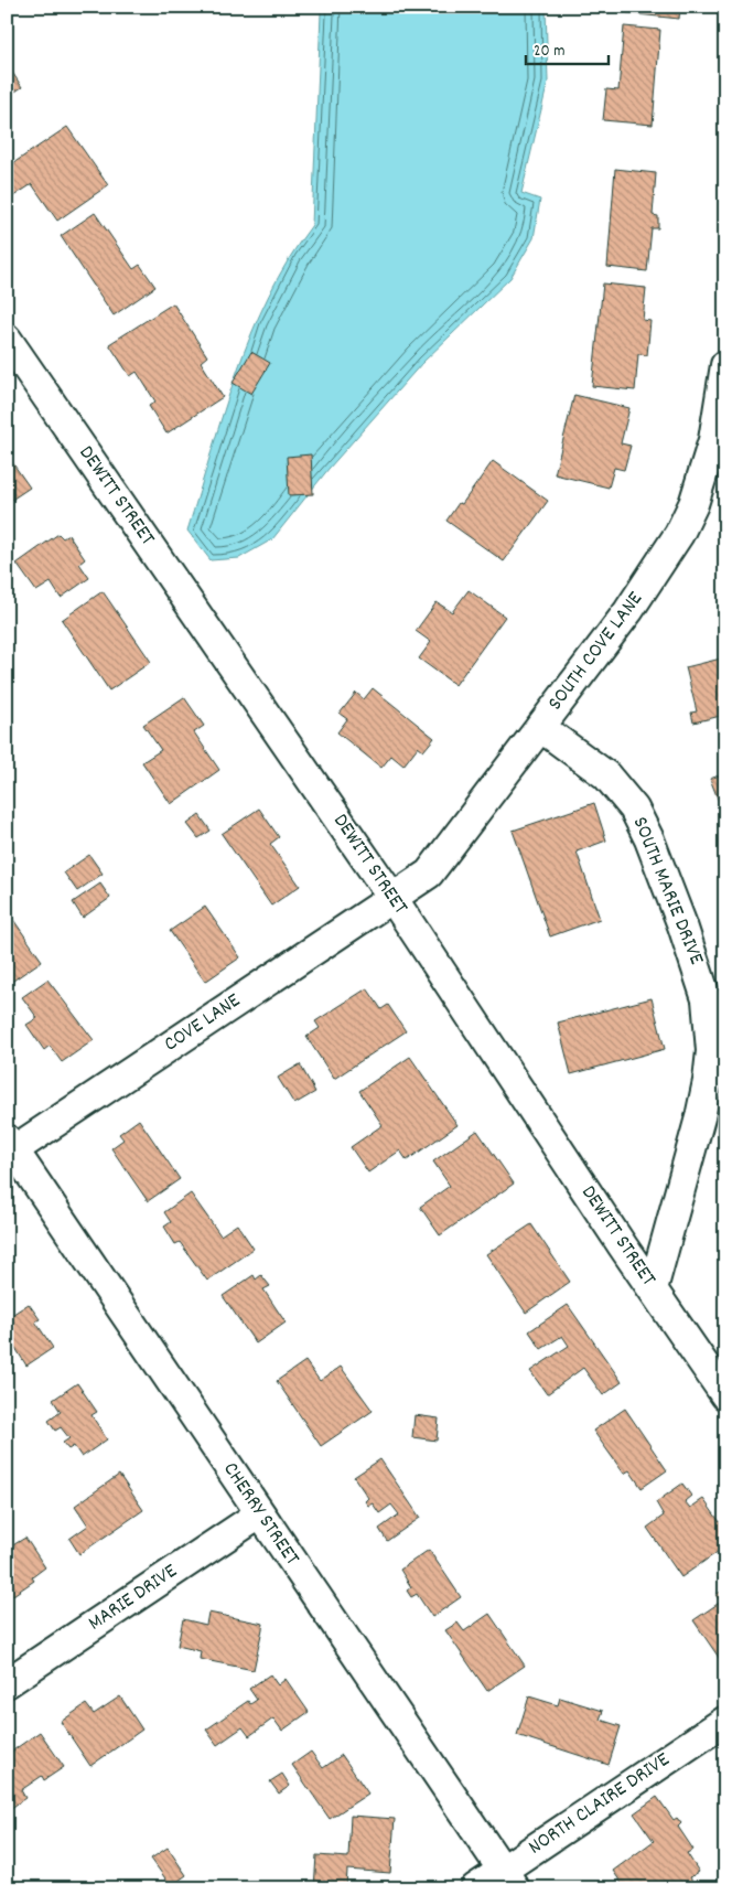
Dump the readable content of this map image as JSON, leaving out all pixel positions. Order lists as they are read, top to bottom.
{
  "streets": {
    "street": [
      "DEWITT STREET",
      "SOUTH COVE LANE",
      "SOUTH MARIE DRIVE",
      "COVE LANE",
      "CHERRY STREET",
      "MARIE DRIVE",
      "NORTH CLAIRE DRIVE"
    ]
  },
  "crossings": [
    ["DEWITT STREET", "SOUTH COVE LANE"],
    ["DEWITT STREET", "SOUTH MARIE DRIVE"],
    ["DEWITT STREET", "COVE LANE"],
    ["SOUTH COVE LANE", "SOUTH MARIE DRIVE"],
    ["SOUTH COVE LANE", "COVE LANE"],
    ["COVE LANE", "CHERRY STREET"],
    ["CHERRY STREET", "MARIE DRIVE"],
    ["CHERRY STREET", "NORTH CLAIRE DRIVE"]
  ],
  "scale_bar": "20 m"
}
